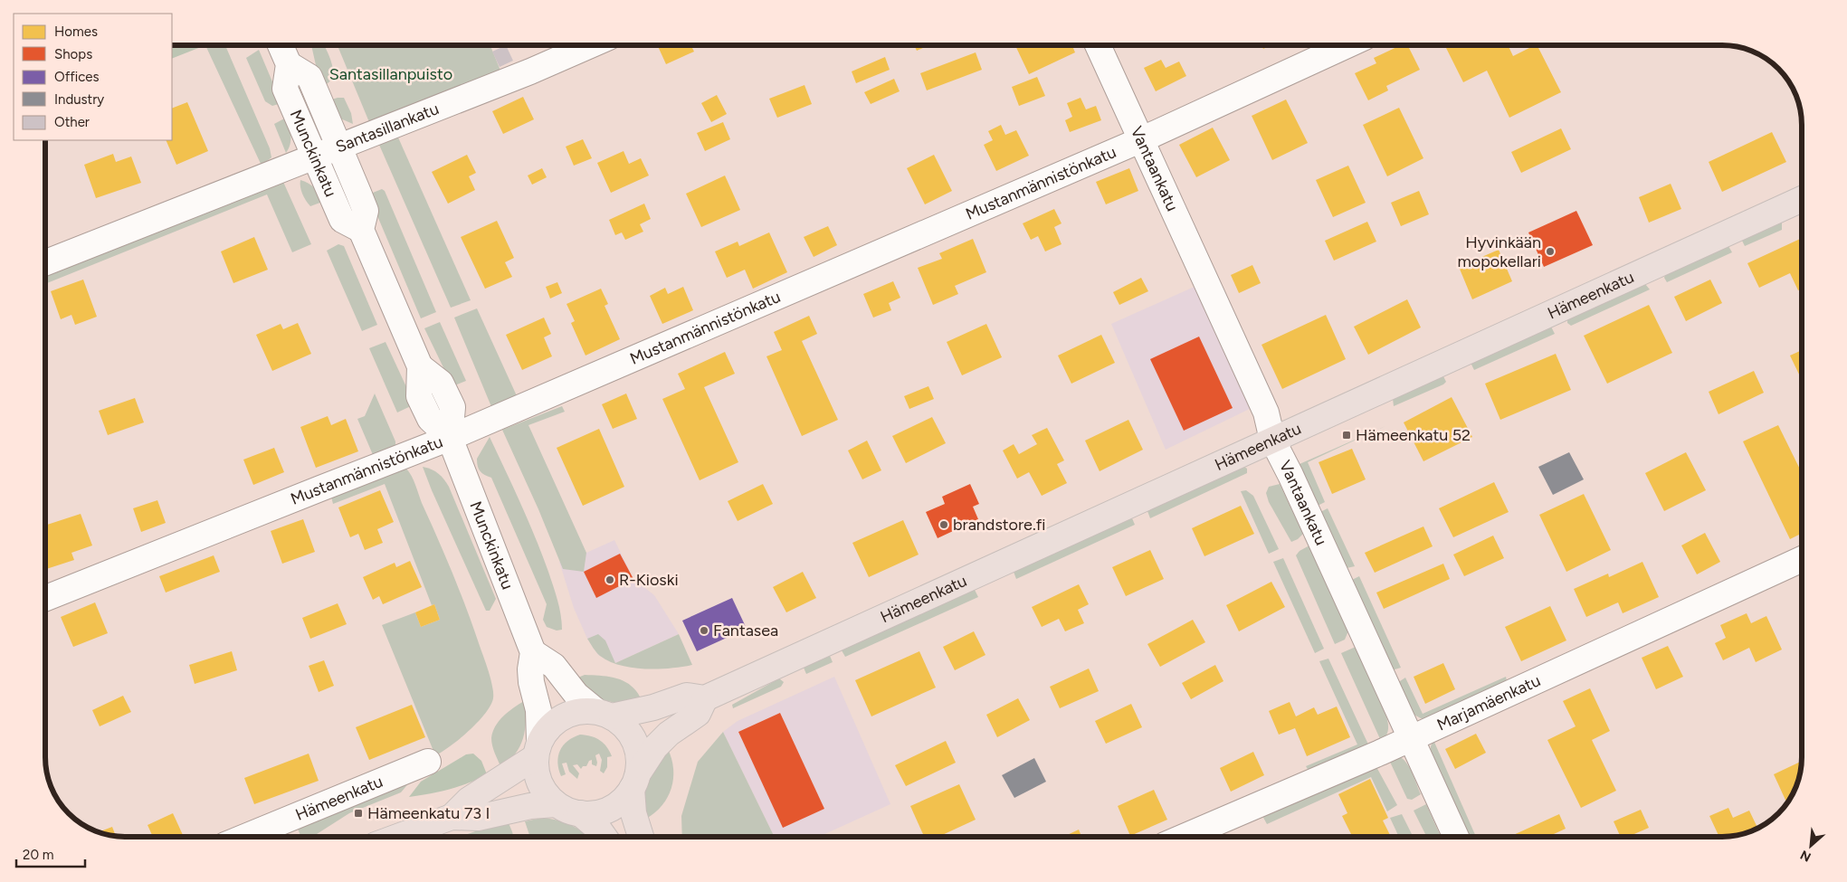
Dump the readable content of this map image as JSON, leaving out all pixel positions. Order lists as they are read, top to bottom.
{
  "streets": {
    "main road": ["Hämeenkatu"],
    "street": [
      "Santasillankatu",
      "Munckinkatu",
      "Vantaankatu",
      "Mustanmännistönkatu",
      "Marjamäenkatu"
    ]
  },
  "crossings": [
    ["Santasillankatu", "Munckinkatu"],
    ["Munckinkatu", "Mustanmännistönkatu"],
    ["Munckinkatu", "Hämeenkatu"],
    ["Vantaankatu", "Mustanmännistönkatu"],
    ["Vantaankatu", "Hämeenkatu"],
    ["Vantaankatu", "Marjamäenkatu"]
  ],
  "parks": ["Santasillanpuisto"],
  "places": {
    "other": [
      "Hyvinkään mopokellari",
      "brandstore.fi",
      "R-Kioski",
      "Fantasea"
    ],
    "transit": ["Hämeenkatu 52", "Hämeenkatu 73 I"]
  },
  "legend": [
    "Homes",
    "Shops",
    "Offices",
    "Industry",
    "Other"
  ],
  "scale_bar": "20 m",
  "north": "bottom left"
}
